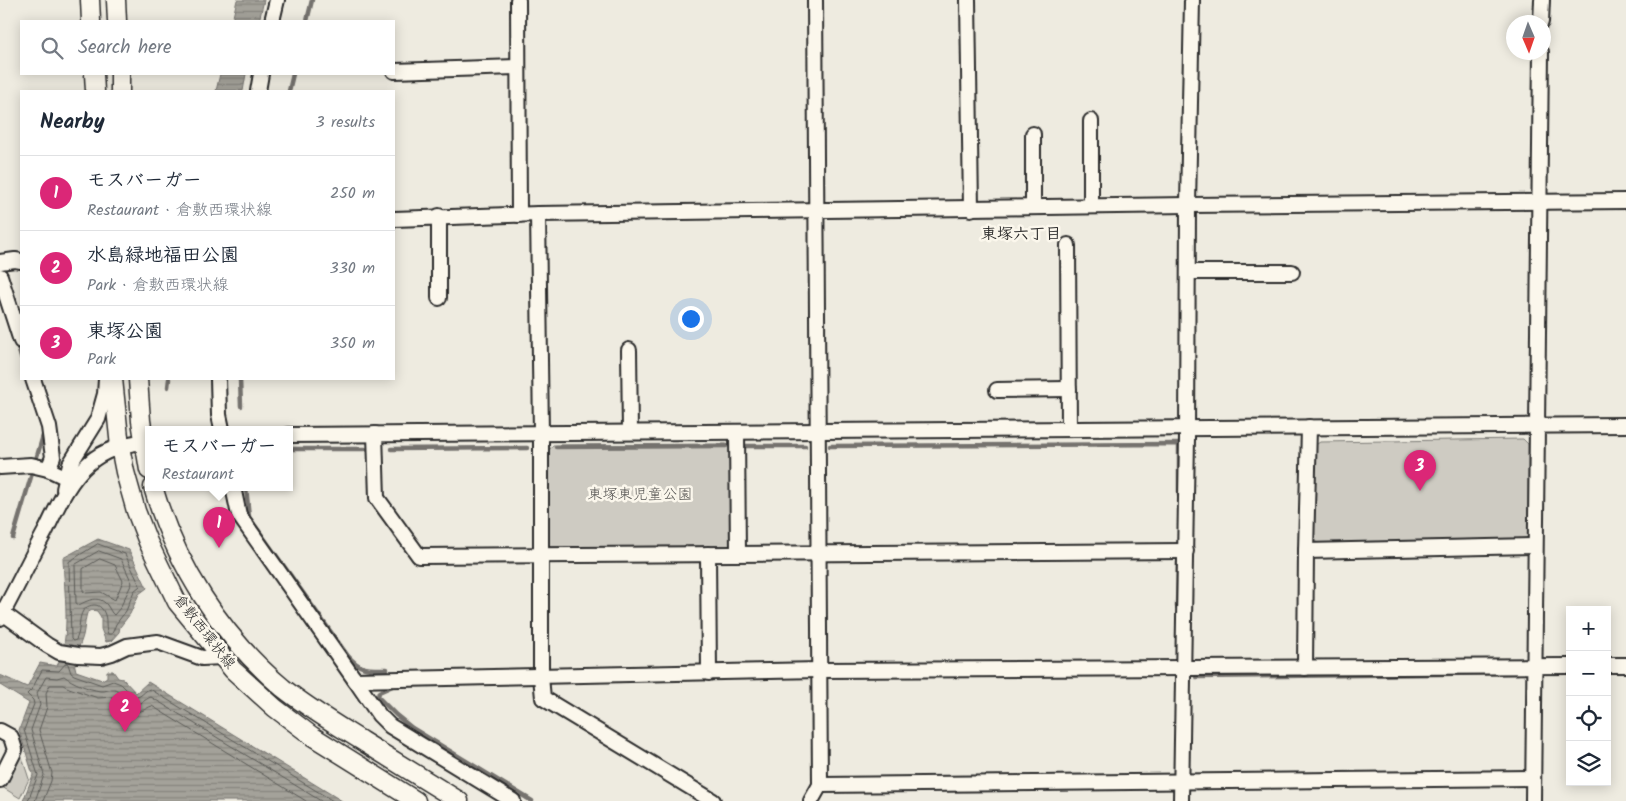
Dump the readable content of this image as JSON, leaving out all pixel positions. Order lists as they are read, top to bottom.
{
  "streets": {
    "main road": ["倉敷西環状線"]
  },
  "districts": ["東塚六丁目"],
  "parks": ["東塚東児童公園"],
  "north": "bottom",
  "page": {
    "search": "Search here",
    "heading": ["Nearby", "3 results"],
    "list": [
      {
        "mark": "1",
        "name": "モスバーガー",
        "note": "Restaurant · 倉敷西環状線",
        "value": "250 m"
      },
      {
        "mark": "2",
        "name": "水島緑地福田公園",
        "note": "Park · 倉敷西環状線",
        "value": "330 m"
      },
      {
        "mark": "3",
        "name": "東塚公園",
        "note": "Park",
        "value": "350 m"
      }
    ],
    "popup": ["モスバーガー", "Restaurant"],
    "pins": ["3", "1", "2"],
    "map_buttons": ["+", "−"]
  }
}
